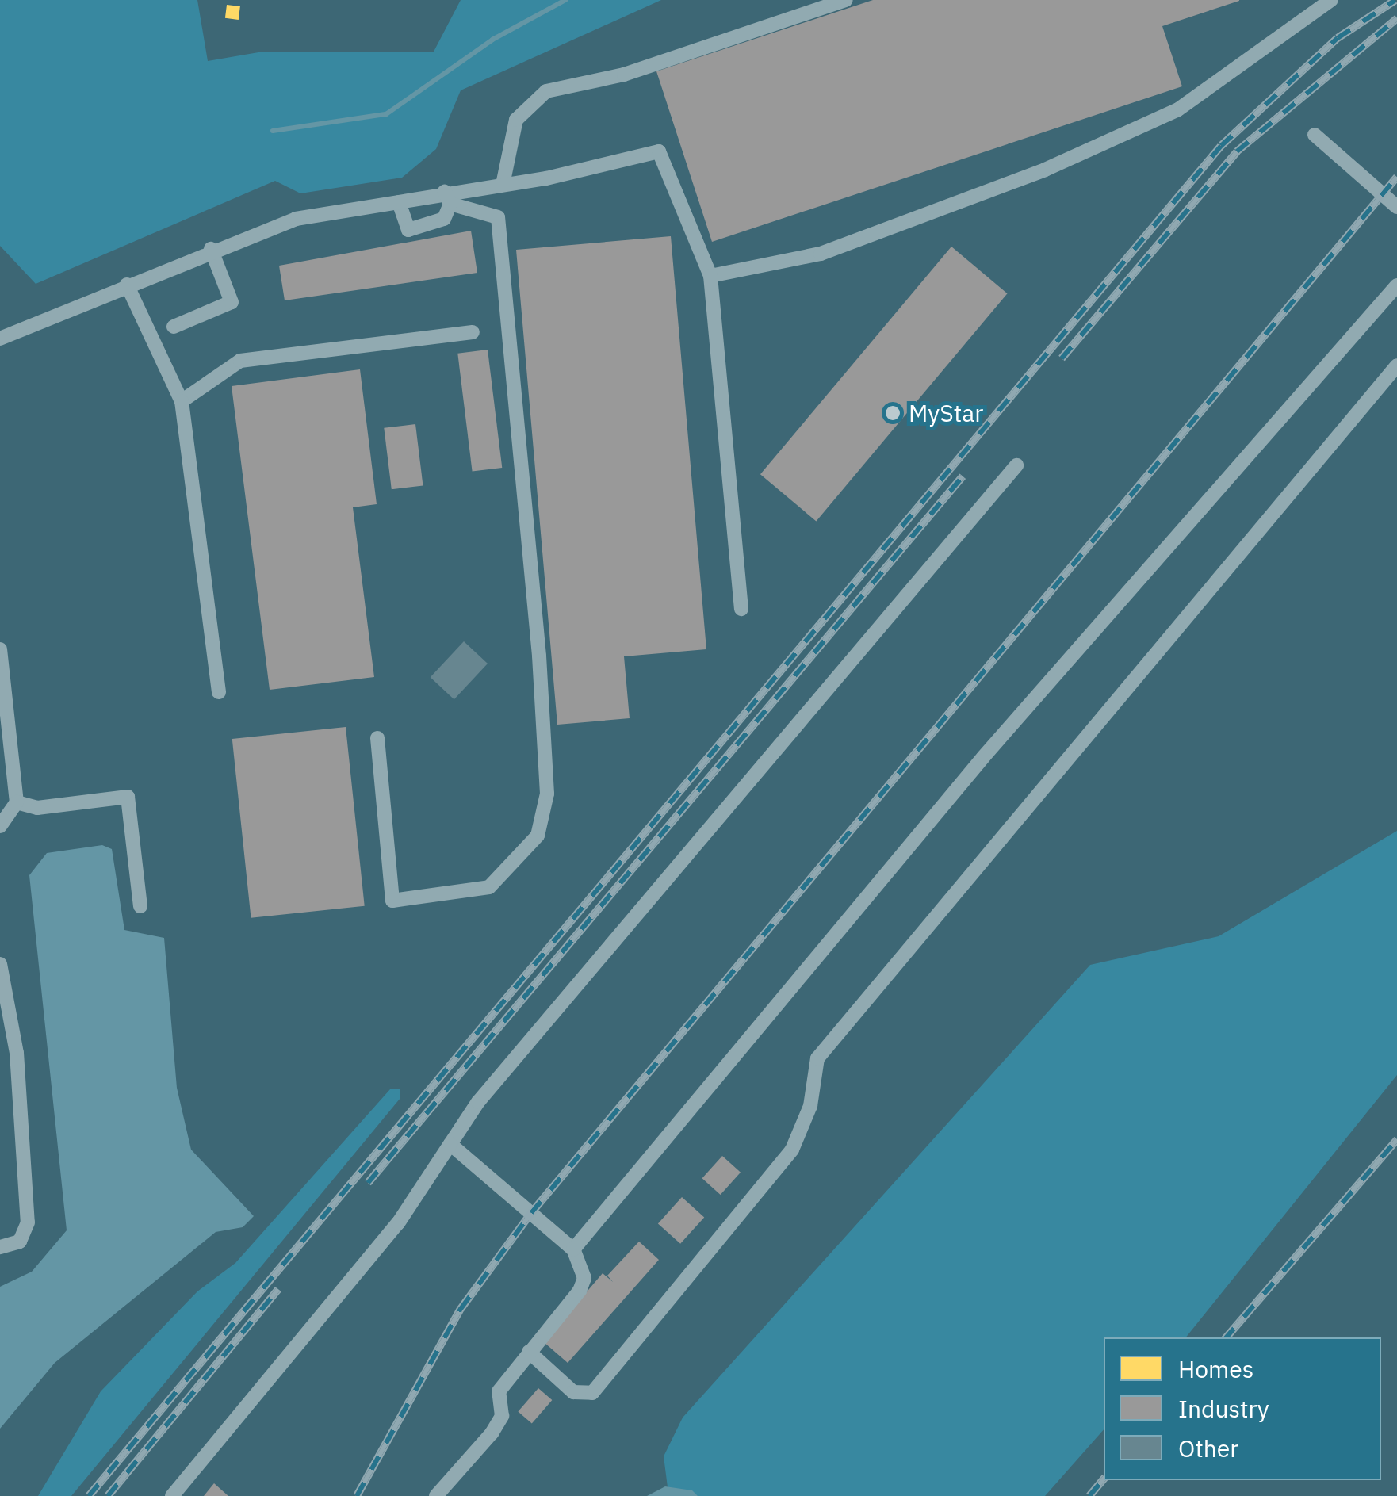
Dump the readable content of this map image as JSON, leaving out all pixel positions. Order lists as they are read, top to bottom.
{
  "places": ["MyStar"],
  "legend": ["Homes", "Industry", "Other"]
}
